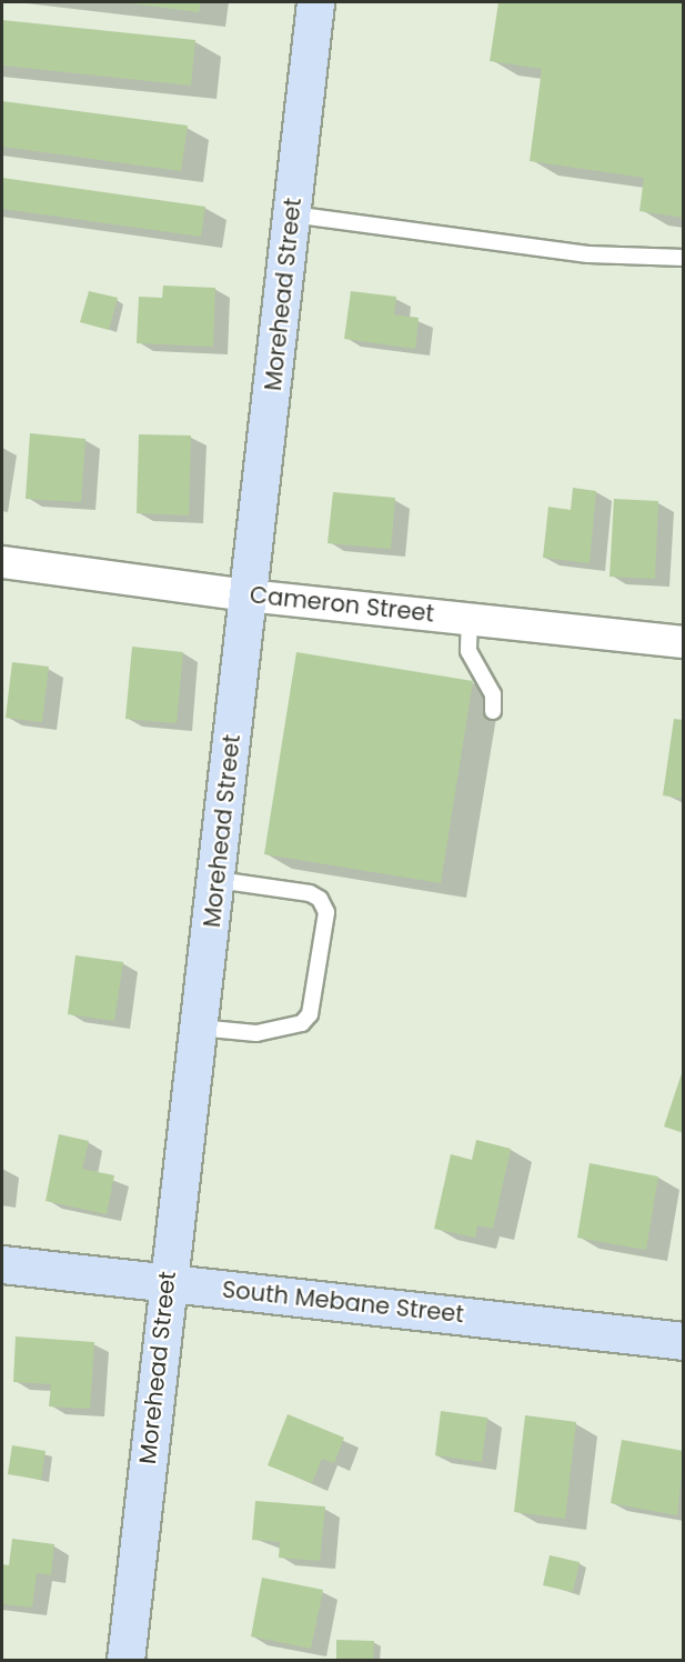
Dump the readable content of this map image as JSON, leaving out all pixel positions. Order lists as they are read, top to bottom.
{
  "streets": {
    "street": ["Morehead Street", "Cameron Street", "South Mebane Street"]
  },
  "crossings": [
    ["Morehead Street", "Cameron Street"],
    ["Morehead Street", "South Mebane Street"]
  ]
}
